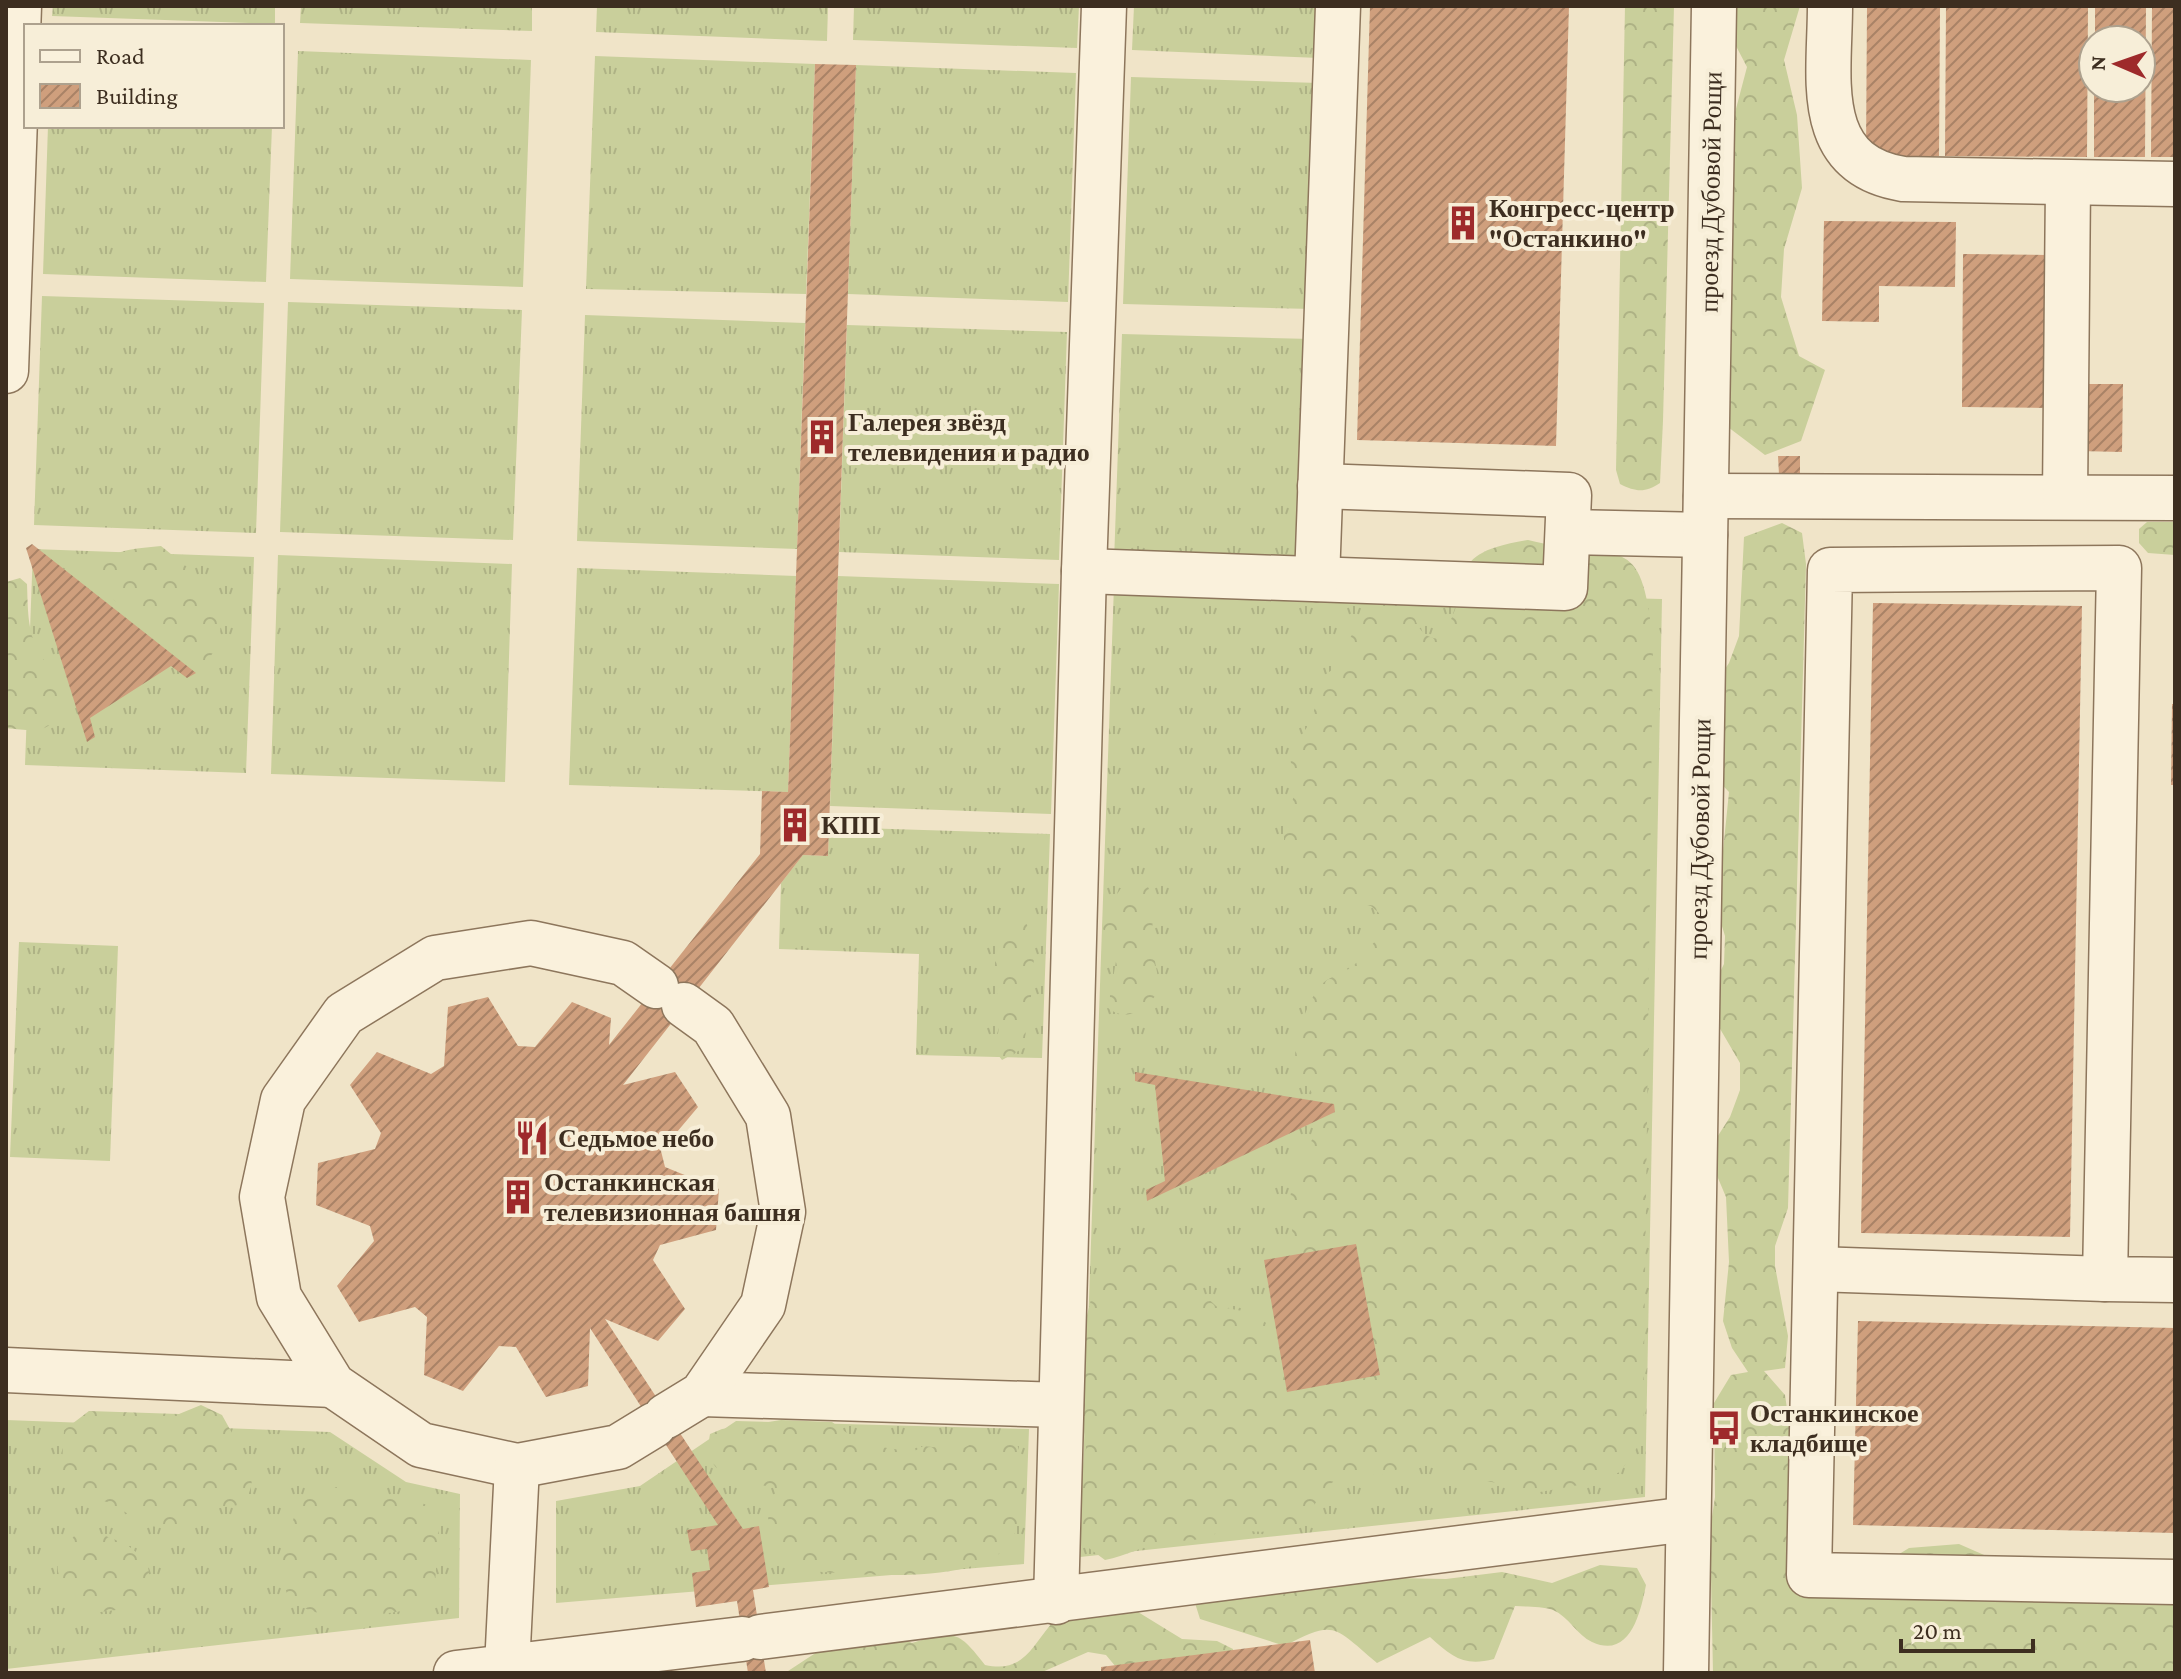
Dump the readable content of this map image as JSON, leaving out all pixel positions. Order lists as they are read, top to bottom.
{
  "streets": {
    "street": ["проезд Дубовой Рощи"]
  },
  "places": {
    "building": [
      "Конгресс-центр \"Останкино\"",
      "Галерея звёзд телевидения и радио",
      "КПП",
      "Останкинская телевизионная башня"
    ],
    "restaurant": ["Седьмое небо"],
    "bus stop": ["Останкинское кладбище"]
  },
  "legend": ["Road", "Building"],
  "scale_bar": "20 m",
  "north": "left"
}
